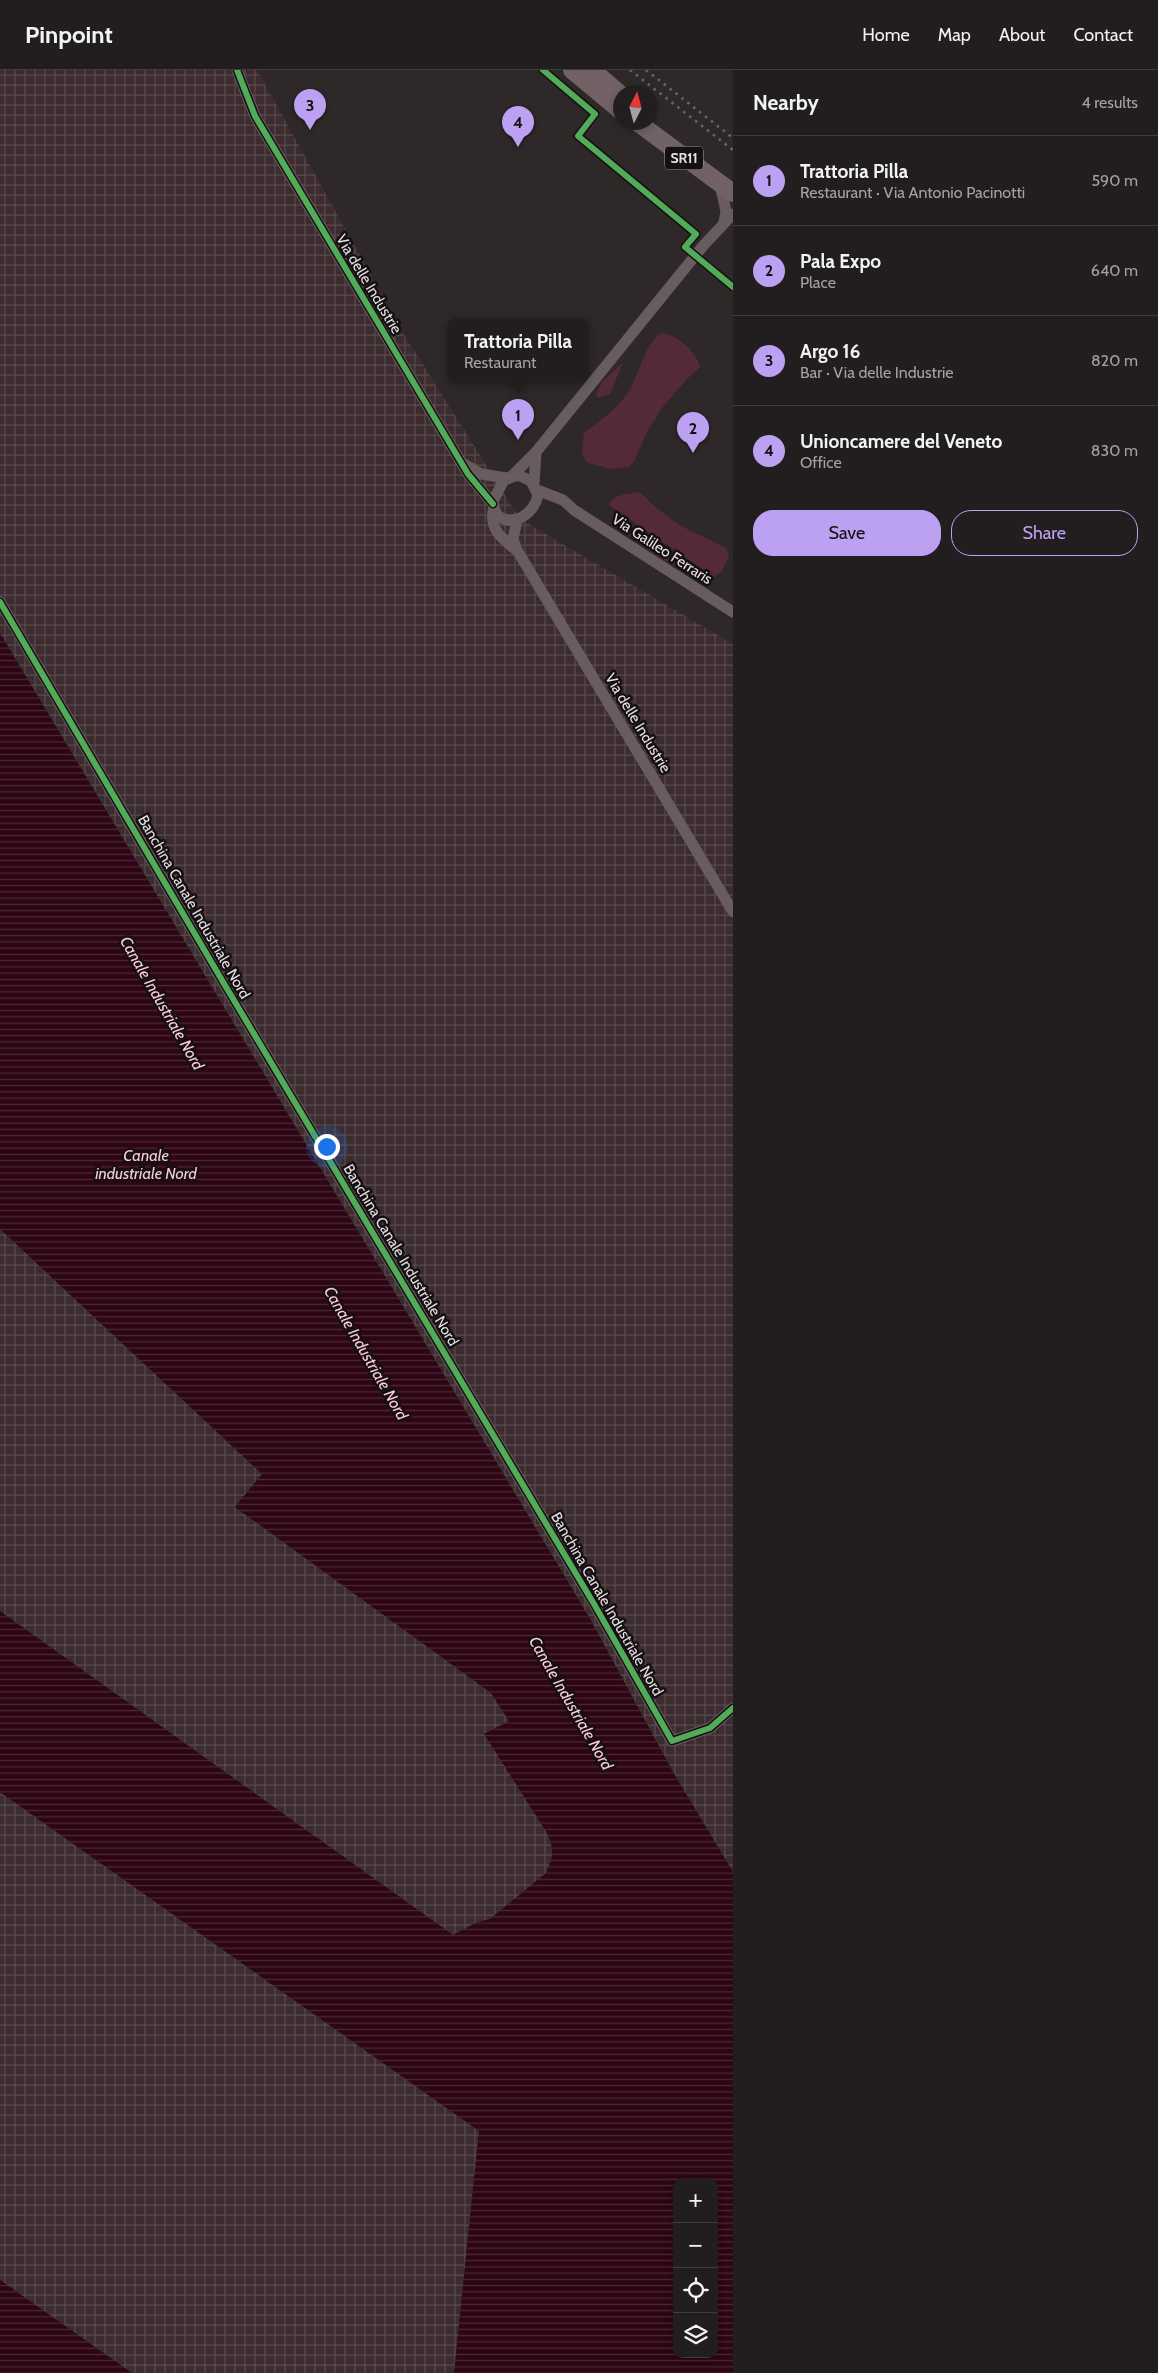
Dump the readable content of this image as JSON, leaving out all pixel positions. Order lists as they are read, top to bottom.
{
  "streets": {
    "highway": ["SR11"],
    "street": ["Via delle Industrie", "Via Galileo Ferraris", "Banchina Canale Industriale Nord"]
  },
  "crossings": [
    ["Via delle Industrie", "Via Galileo Ferraris"]
  ],
  "water": ["Canale Industriale Nord", "Canale industriale Nord"],
  "north": "top",
  "page": {
    "header": "Pinpoint",
    "nav": [
      "Home",
      "Map",
      "About",
      "Contact"
    ],
    "heading": ["Nearby", "4 results"],
    "pins": [
      "3",
      "4",
      "1",
      "2"
    ],
    "list": [
      {
        "mark": "1",
        "name": "Trattoria Pilla",
        "note": "Restaurant · Via Antonio Pacinotti",
        "value": "590 m"
      },
      {
        "mark": "2",
        "name": "Pala Expo",
        "note": "Place",
        "value": "640 m"
      },
      {
        "mark": "3",
        "name": "Argo 16",
        "note": "Bar · Via delle Industrie",
        "value": "820 m"
      },
      {
        "mark": "4",
        "name": "Unioncamere del Veneto",
        "note": "Office",
        "value": "830 m"
      }
    ],
    "popup": ["Trattoria Pilla", "Restaurant"],
    "buttons": ["Save", "Share"],
    "map_buttons": ["+", "−"]
  }
}
